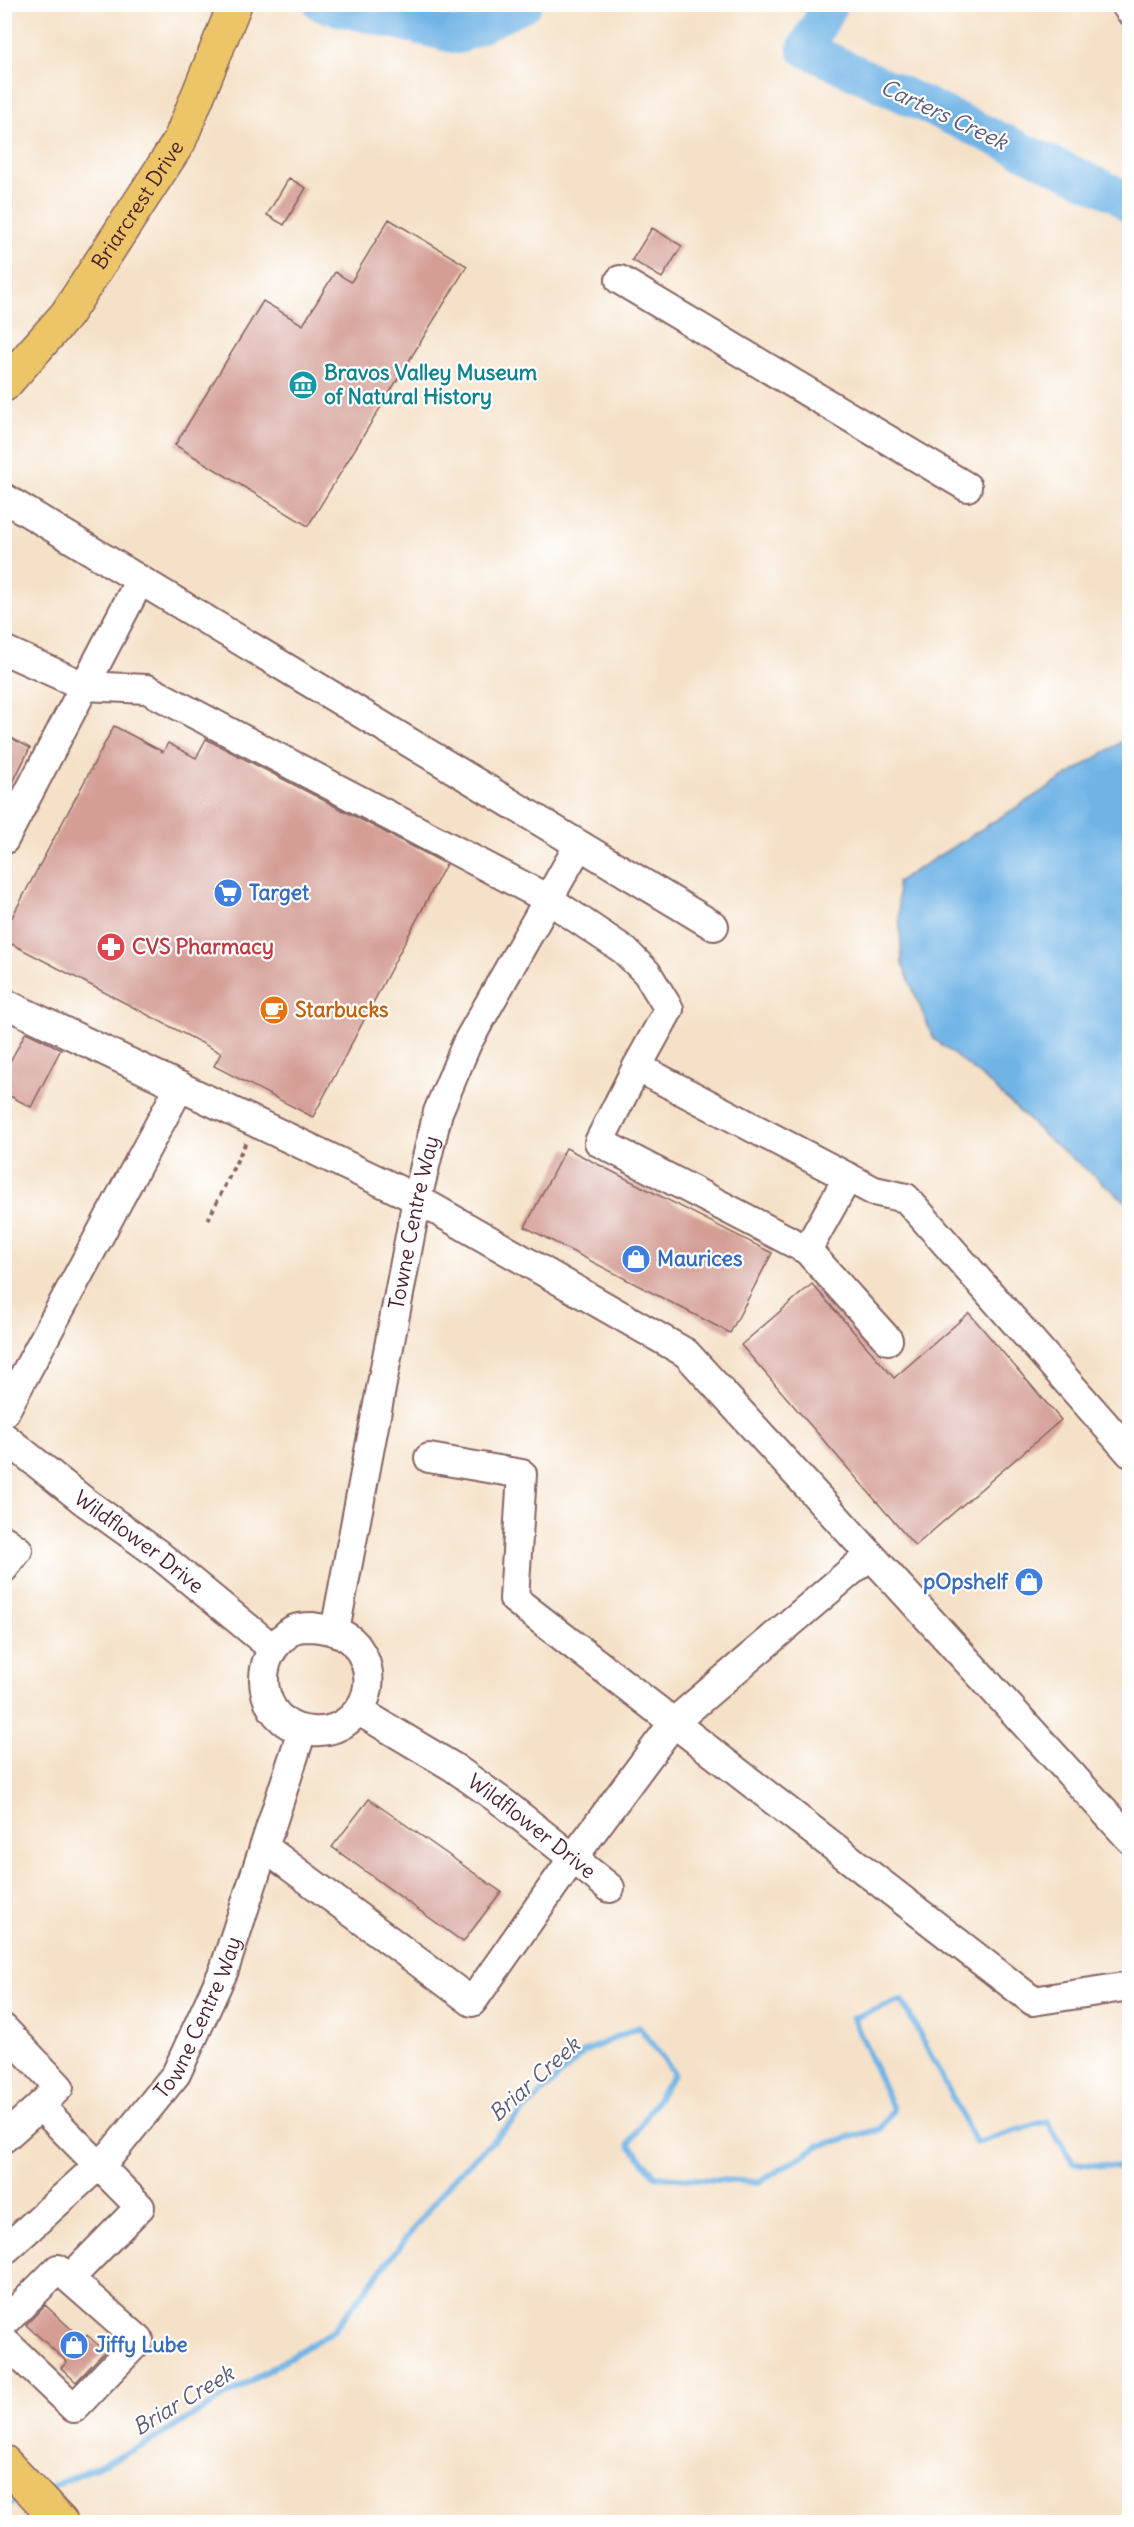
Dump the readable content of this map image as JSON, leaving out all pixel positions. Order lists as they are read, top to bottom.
{
  "streets": {
    "main road": ["Briarcrest Drive"],
    "street": ["Towne Centre Way", "Wildflower Drive"]
  },
  "crossings": [
    ["Towne Centre Way", "Wildflower Drive"]
  ],
  "water": ["Carters Creek", "Briar Creek"],
  "places": {
    "museum": ["Bravos Valley Museum of Natural History"],
    "supermarket": ["Target"],
    "pharmacy": ["CVS Pharmacy"],
    "cafe": ["Starbucks"],
    "shop": ["Maurices", "pOpshelf", "Jiffy Lube"]
  }
}
